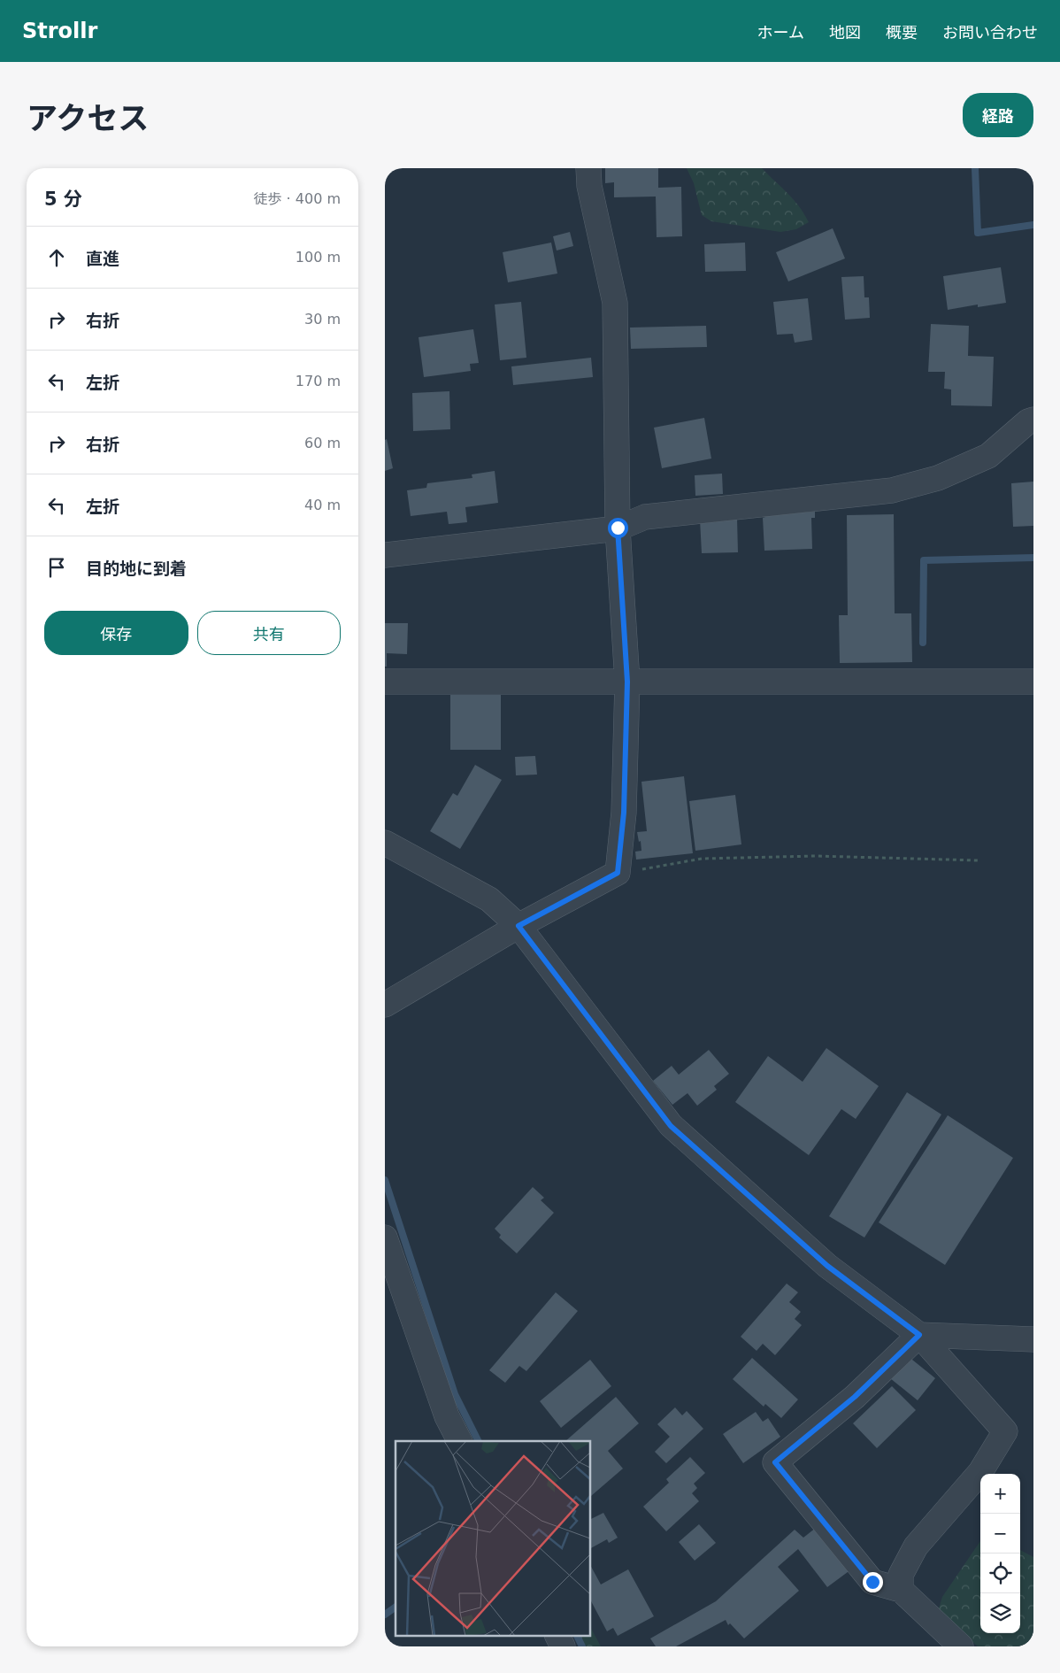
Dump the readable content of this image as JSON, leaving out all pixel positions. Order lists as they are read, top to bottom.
{
  "page": {
    "header": "Strollr",
    "nav": [
      "ホーム",
      "地図",
      "概要",
      "お問い合わせ"
    ],
    "title": "アクセス",
    "buttons": [
      "経路",
      ["保存", "共有"]
    ],
    "heading": ["5 分", "徒歩 · 400 m"],
    "list": [
      ["直進", "100 m"],
      ["右折", "30 m"],
      ["左折", "170 m"],
      ["右折", "60 m"],
      ["左折", "40 m"],
      "目的地に到着"
    ],
    "map_buttons": ["+", "−"]
  }
}
